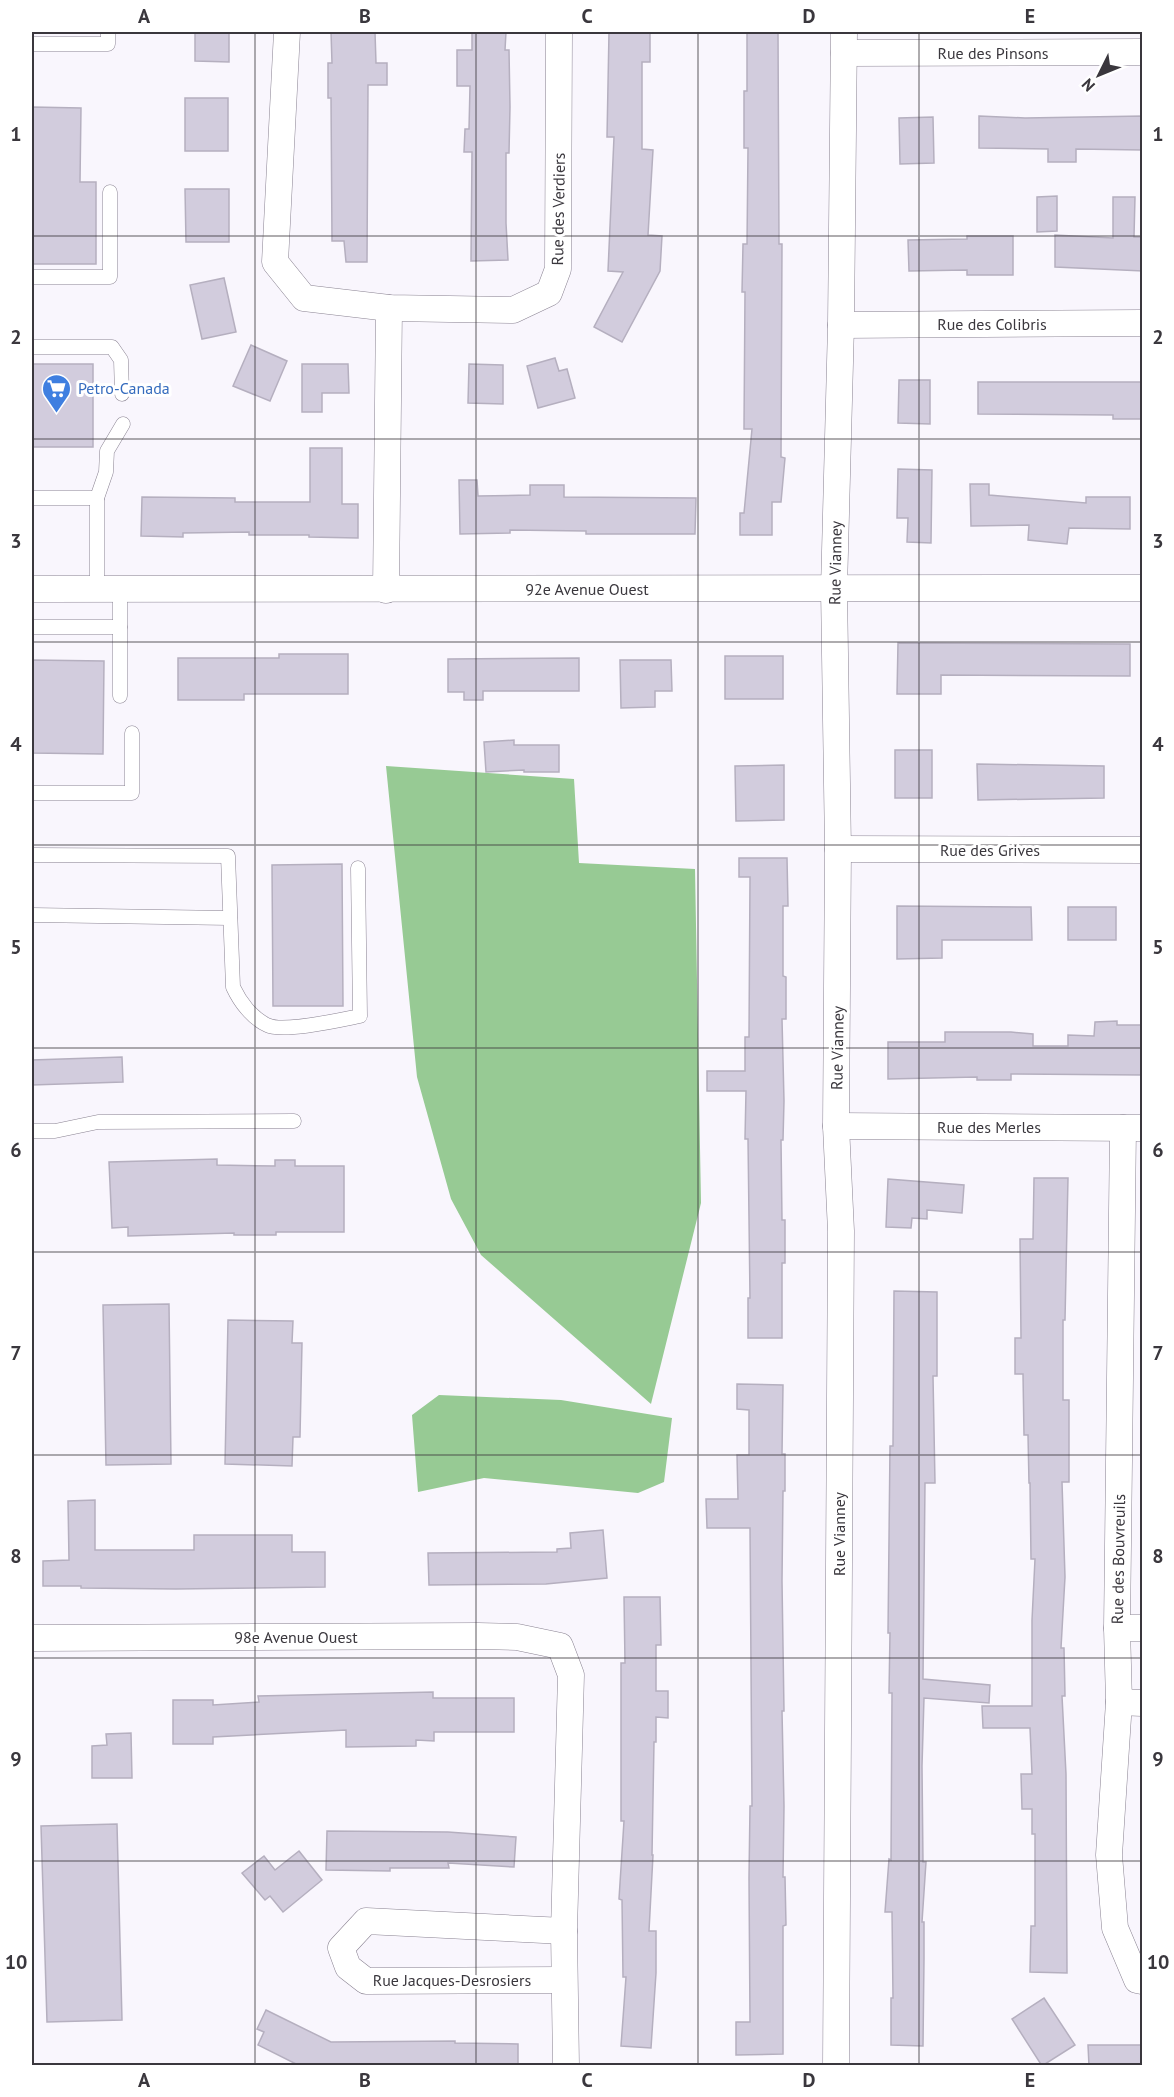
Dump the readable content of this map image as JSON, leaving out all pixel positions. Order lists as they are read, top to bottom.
{
  "streets": {
    "street": [
      "Rue des Pinsons",
      "Rue des Verdiers",
      "Rue des Colibris",
      "Rue Vianney",
      "92e Avenue Ouest",
      "Rue des Grives",
      "Rue des Merles",
      "Rue des Bouvreuils",
      "98e Avenue Ouest",
      "Rue Jacques-Desrosiers"
    ]
  },
  "crossings": [
    ["Rue des Pinsons", "Rue Vianney"],
    ["Rue des Colibris", "Rue Vianney"],
    ["Rue Vianney", "92e Avenue Ouest"],
    ["Rue Vianney", "Rue des Grives"],
    ["Rue Vianney", "Rue des Merles"],
    ["Rue des Merles", "Rue des Bouvreuils"],
    ["98e Avenue Ouest", "Rue Jacques-Desrosiers"]
  ],
  "places": {
    "supermarket": ["Petro-Canada"]
  },
  "north": "bottom left",
  "grid": {
    "columns": [
      "A",
      "B",
      "C",
      "D",
      "E"
    ],
    "rows": [
      "1",
      "2",
      "3",
      "4",
      "5",
      "6",
      "7",
      "8",
      "9",
      "10"
    ]
  }
}
